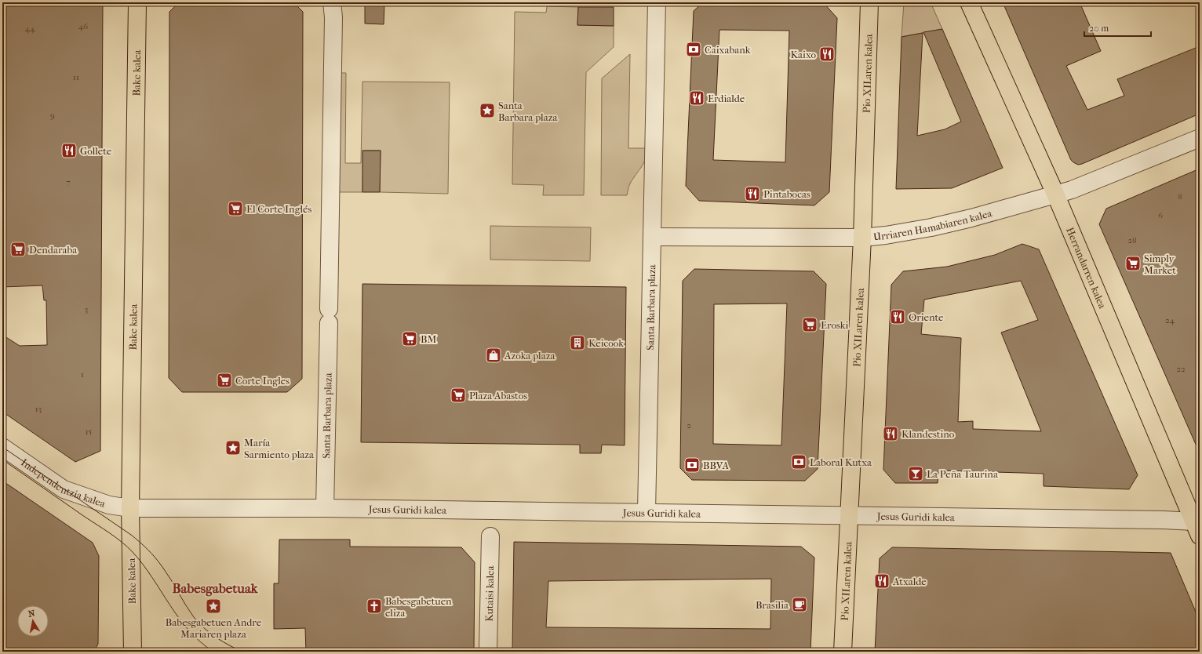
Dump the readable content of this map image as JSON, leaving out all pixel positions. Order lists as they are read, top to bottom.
{
  "streets": {
    "main road": ["Bake kalea", "Pio XII.aren kalea", "Herrandarren kalea"],
    "street": [
      "Urriaren Hamabiaren kalea",
      "Santa Barbara plaza",
      "Independentzia kalea",
      "Jesus Guridi kalea",
      "Kutaisi kalea"
    ]
  },
  "crossings": [
    ["Bake kalea", "Independentzia kalea"],
    ["Bake kalea", "Jesus Guridi kalea"],
    ["Pio XII.aren kalea", "Urriaren Hamabiaren kalea"],
    ["Pio XII.aren kalea", "Jesus Guridi kalea"],
    ["Urriaren Hamabiaren kalea", "Herrandarren kalea"],
    ["Urriaren Hamabiaren kalea", "Santa Barbara plaza"],
    ["Herrandarren kalea", "Jesus Guridi kalea"],
    ["Santa Barbara plaza", "Jesus Guridi kalea"],
    ["Independentzia kalea", "Jesus Guridi kalea"]
  ],
  "districts": ["Babesgabetuak"],
  "places": {
    "bank": ["Caixabank", "Laboral Kutxa", "BBVA"],
    "restaurant": [
      "Kaixo",
      "Erdialde",
      "Gollete",
      "Pintabocas",
      "Oriente",
      "Klandestino",
      "Atxalde"
    ],
    "place": ["Santa Barbara plaza", "María Sarmiento plaza", "Babesgabetuen Andre Mariaren plaza"],
    "supermarket": [
      "El Corte Inglés",
      "Dendaraba",
      "Simply Market",
      "Eroski",
      "BM",
      "Corte Ingles",
      "Plaza Abastos"
    ],
    "building": ["Keicook"],
    "shop": ["Azoka plaza"],
    "bar": ["La Peña Taurina"],
    "cafe": ["Brasilia"],
    "church": ["Babesgabetuen eliza"]
  },
  "house_numbers": [
    "46",
    "44",
    "11",
    "9",
    "7",
    "8",
    "6",
    "28",
    "3",
    "24",
    "22",
    "1",
    "13",
    "2",
    "15"
  ],
  "scale_bar": "20 m",
  "north": "top"
}
